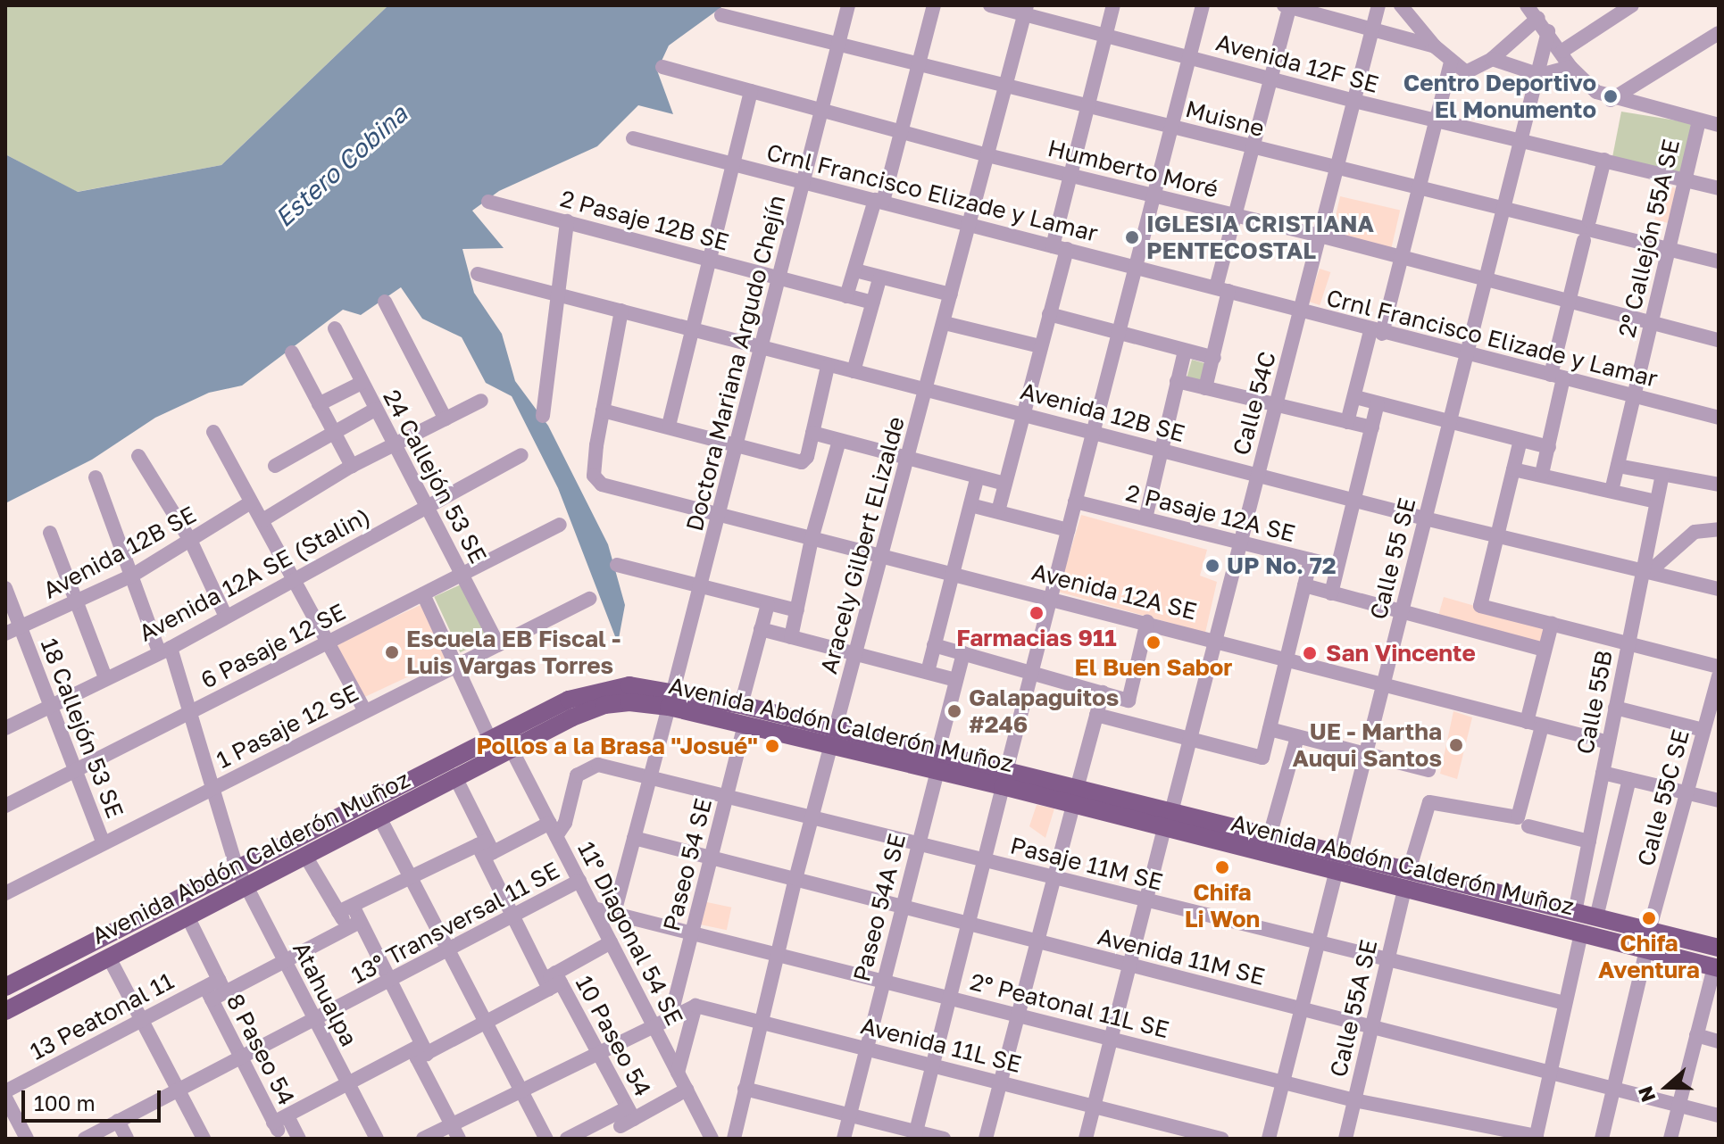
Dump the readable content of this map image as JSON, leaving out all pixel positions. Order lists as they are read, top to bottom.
{
  "streets": {
    "main road": ["Avenida Abdón Calderón Muñoz"],
    "street": [
      "Avenida 12F SE",
      "Muisne",
      "Humberto Moré",
      "Crnl Francisco Elizade y Lamar",
      "2 Pasaje 12B SE",
      "2º Callejón 55A SE",
      "Doctora Mariana Argudo Chejín",
      "Calle 54C",
      "Avenida 12B SE",
      "24 Callejón 53 SE",
      "2 Pasaje 12A SE",
      "Aracely Gilbert ELizalde",
      "Calle 55 SE",
      "Avenida 12A SE (Stalin)",
      "Avenida 12A SE",
      "6 Pasaje 12 SE",
      "Calle 55B",
      "1 Pasaje 12 SE",
      "18 Callejón 53 SE",
      "Calle 55C SE",
      "Pasaje 11M SE",
      "Paseo 54 SE",
      "Paseo 54A SE",
      "13° Transversal 11 SE",
      "11° Diagonal 54 SE",
      "Avenida 11M SE",
      "Atahualpa",
      "2° Peatonal 11L SE",
      "Calle 55A SE",
      "13 Peatonal 11",
      "10 Paseo 54",
      "Avenida 11L SE",
      "8 Paseo 54"
    ]
  },
  "crossings": [
    ["Avenida 12F SE", "2º Callejón 55A SE"],
    ["Avenida 12F SE", "Calle 54C"],
    ["Avenida 12F SE", "Aracely Gilbert ELizalde"],
    ["Avenida 12F SE", "Calle 55 SE"],
    ["Muisne", "2º Callejón 55A SE"],
    ["Muisne", "Doctora Mariana Argudo Chejín"],
    ["Muisne", "Calle 54C"],
    ["Muisne", "Aracely Gilbert ELizalde"],
    ["Muisne", "Calle 55 SE"],
    ["Humberto Moré", "2º Callejón 55A SE"],
    ["Humberto Moré", "Doctora Mariana Argudo Chejín"],
    ["Humberto Moré", "Calle 54C"],
    ["Humberto Moré", "Aracely Gilbert ELizalde"],
    ["Humberto Moré", "Calle 55 SE"],
    ["Crnl Francisco Elizade y Lamar", "2º Callejón 55A SE"],
    ["Crnl Francisco Elizade y Lamar", "Doctora Mariana Argudo Chejín"],
    ["Crnl Francisco Elizade y Lamar", "Calle 54C"],
    ["Crnl Francisco Elizade y Lamar", "Aracely Gilbert ELizalde"],
    ["Crnl Francisco Elizade y Lamar", "Calle 55 SE"],
    ["2 Pasaje 12B SE", "Doctora Mariana Argudo Chejín"],
    ["Doctora Mariana Argudo Chejín", "Avenida 12B SE"],
    ["Doctora Mariana Argudo Chejín", "Avenida 12A SE"],
    ["Doctora Mariana Argudo Chejín", "Avenida Abdón Calderón Muñoz"],
    ["Doctora Mariana Argudo Chejín", "Pasaje 11M SE"],
    ["Doctora Mariana Argudo Chejín", "Avenida 11M SE"],
    ["Doctora Mariana Argudo Chejín", "2° Peatonal 11L SE"],
    ["Calle 54C", "Avenida 12B SE"],
    ["Calle 54C", "2 Pasaje 12A SE"],
    ["Calle 54C", "Avenida 12A SE"],
    ["Calle 54C", "Avenida Abdón Calderón Muñoz"],
    ["Calle 54C", "Pasaje 11M SE"],
    ["Calle 54C", "Avenida 11M SE"],
    ["Calle 54C", "2° Peatonal 11L SE"],
    ["Calle 54C", "Avenida 11L SE"],
    ["Avenida 12B SE", "Aracely Gilbert ELizalde"],
    ["Avenida 12B SE", "Calle 55 SE"],
    ["Avenida 12B SE", "Calle 55B"],
    ["Avenida 12B SE", "18 Callejón 53 SE"],
    ["Avenida 12B SE", "Atahualpa"],
    ["24 Callejón 53 SE", "Avenida 12A SE (Stalin)"],
    ["24 Callejón 53 SE", "6 Pasaje 12 SE"],
    ["24 Callejón 53 SE", "1 Pasaje 12 SE"],
    ["Aracely Gilbert ELizalde", "Avenida 12A SE"],
    ["Aracely Gilbert ELizalde", "Avenida Abdón Calderón Muñoz"],
    ["Aracely Gilbert ELizalde", "Pasaje 11M SE"],
    ["Aracely Gilbert ELizalde", "Avenida 11M SE"],
    ["Aracely Gilbert ELizalde", "2° Peatonal 11L SE"],
    ["Aracely Gilbert ELizalde", "Avenida 11L SE"],
    ["Calle 55 SE", "Avenida 12A SE"],
    ["Calle 55 SE", "Avenida Abdón Calderón Muñoz"],
    ["Calle 55 SE", "Pasaje 11M SE"],
    ["Calle 55 SE", "Avenida 11M SE"],
    ["Calle 55 SE", "2° Peatonal 11L SE"],
    ["Avenida 12A SE (Stalin)", "18 Callejón 53 SE"],
    ["Avenida 12A SE (Stalin)", "Atahualpa"],
    ["Avenida 12A SE", "Calle 55B"],
    ["6 Pasaje 12 SE", "18 Callejón 53 SE"],
    ["6 Pasaje 12 SE", "Atahualpa"],
    ["Calle 55B", "Avenida Abdón Calderón Muñoz"],
    ["Avenida Abdón Calderón Muñoz", "Calle 55C SE"],
    ["Avenida Abdón Calderón Muñoz", "Paseo 54 SE"],
    ["Avenida Abdón Calderón Muñoz", "Paseo 54A SE"],
    ["Avenida Abdón Calderón Muñoz", "11° Diagonal 54 SE"],
    ["Avenida Abdón Calderón Muñoz", "Atahualpa"],
    ["Avenida Abdón Calderón Muñoz", "Calle 55A SE"],
    ["Avenida Abdón Calderón Muñoz", "10 Paseo 54"],
    ["Avenida Abdón Calderón Muñoz", "8 Paseo 54"],
    ["1 Pasaje 12 SE", "18 Callejón 53 SE"],
    ["1 Pasaje 12 SE", "Atahualpa"],
    ["Pasaje 11M SE", "Paseo 54 SE"],
    ["Pasaje 11M SE", "Paseo 54A SE"],
    ["Pasaje 11M SE", "11° Diagonal 54 SE"],
    ["Pasaje 11M SE", "Calle 55A SE"],
    ["Paseo 54 SE", "Avenida 11M SE"],
    ["Paseo 54 SE", "2° Peatonal 11L SE"],
    ["Paseo 54A SE", "Avenida 11M SE"],
    ["Paseo 54A SE", "2° Peatonal 11L SE"],
    ["Paseo 54A SE", "Avenida 11L SE"],
    ["13° Transversal 11 SE", "11° Diagonal 54 SE"],
    ["13° Transversal 11 SE", "Atahualpa"],
    ["13° Transversal 11 SE", "10 Paseo 54"],
    ["13° Transversal 11 SE", "8 Paseo 54"],
    ["11° Diagonal 54 SE", "2° Peatonal 11L SE"],
    ["Avenida 11M SE", "Calle 55A SE"],
    ["Atahualpa", "13 Peatonal 11"],
    ["2° Peatonal 11L SE", "Calle 55A SE"],
    ["13 Peatonal 11", "8 Paseo 54"]
  ],
  "water": ["Estero Cobina"],
  "places": [
    "Centro Deportivo El Monumento",
    "IGLESIA CRISTIANA PENTECOSTAL",
    "UP No. 72",
    "Farmacias 911",
    "El Buen Sabor",
    "Escuela EB Fiscal - Luis Vargas Torres",
    "San Vincente",
    "Galapaguitos #246",
    "UE - Martha Auqui Santos",
    "Pollos a la Brasa \"Josué\"",
    "Chifa Li Won",
    "Chifa Aventura"
  ],
  "scale_bar": "100 m",
  "north": "left"
}
